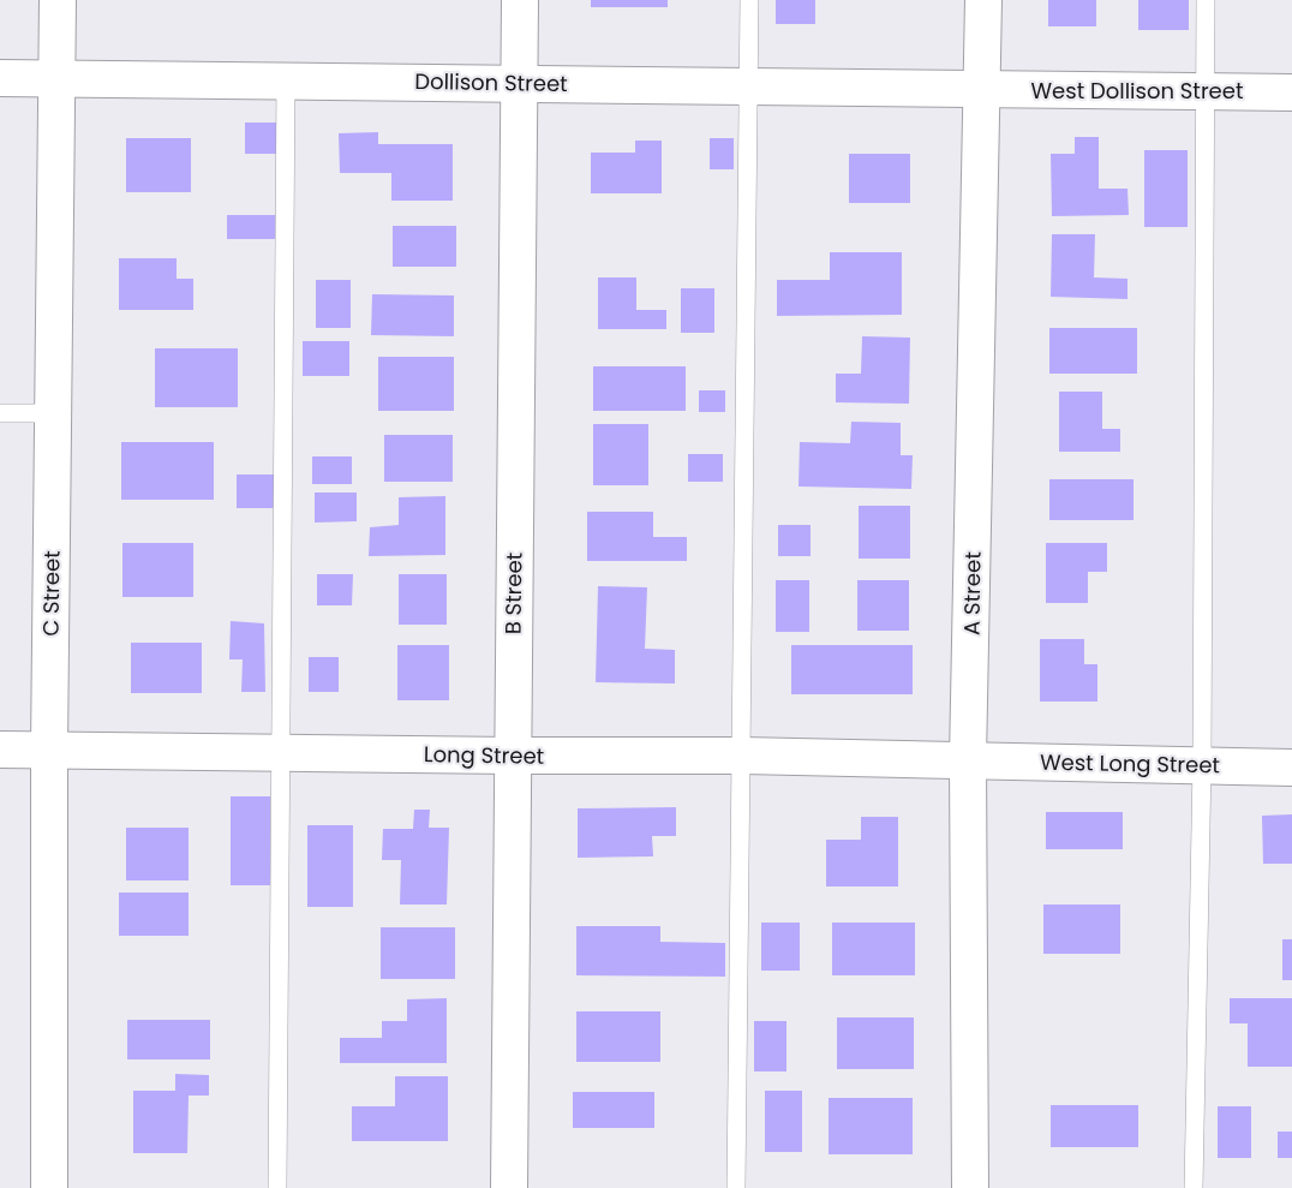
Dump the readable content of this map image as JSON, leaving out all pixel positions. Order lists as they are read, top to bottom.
{
  "streets": {
    "street": [
      "Dollison Street",
      "West Dollison Street",
      "C Street",
      "B Street",
      "A Street",
      "Long Street",
      "West Long Street"
    ]
  },
  "crossings": [
    ["Dollison Street", "West Dollison Street"],
    ["Dollison Street", "C Street"],
    ["Dollison Street", "B Street"],
    ["Dollison Street", "A Street"],
    ["West Dollison Street", "A Street"],
    ["C Street", "Long Street"],
    ["B Street", "Long Street"],
    ["A Street", "Long Street"],
    ["A Street", "West Long Street"],
    ["Long Street", "West Long Street"]
  ]
}
